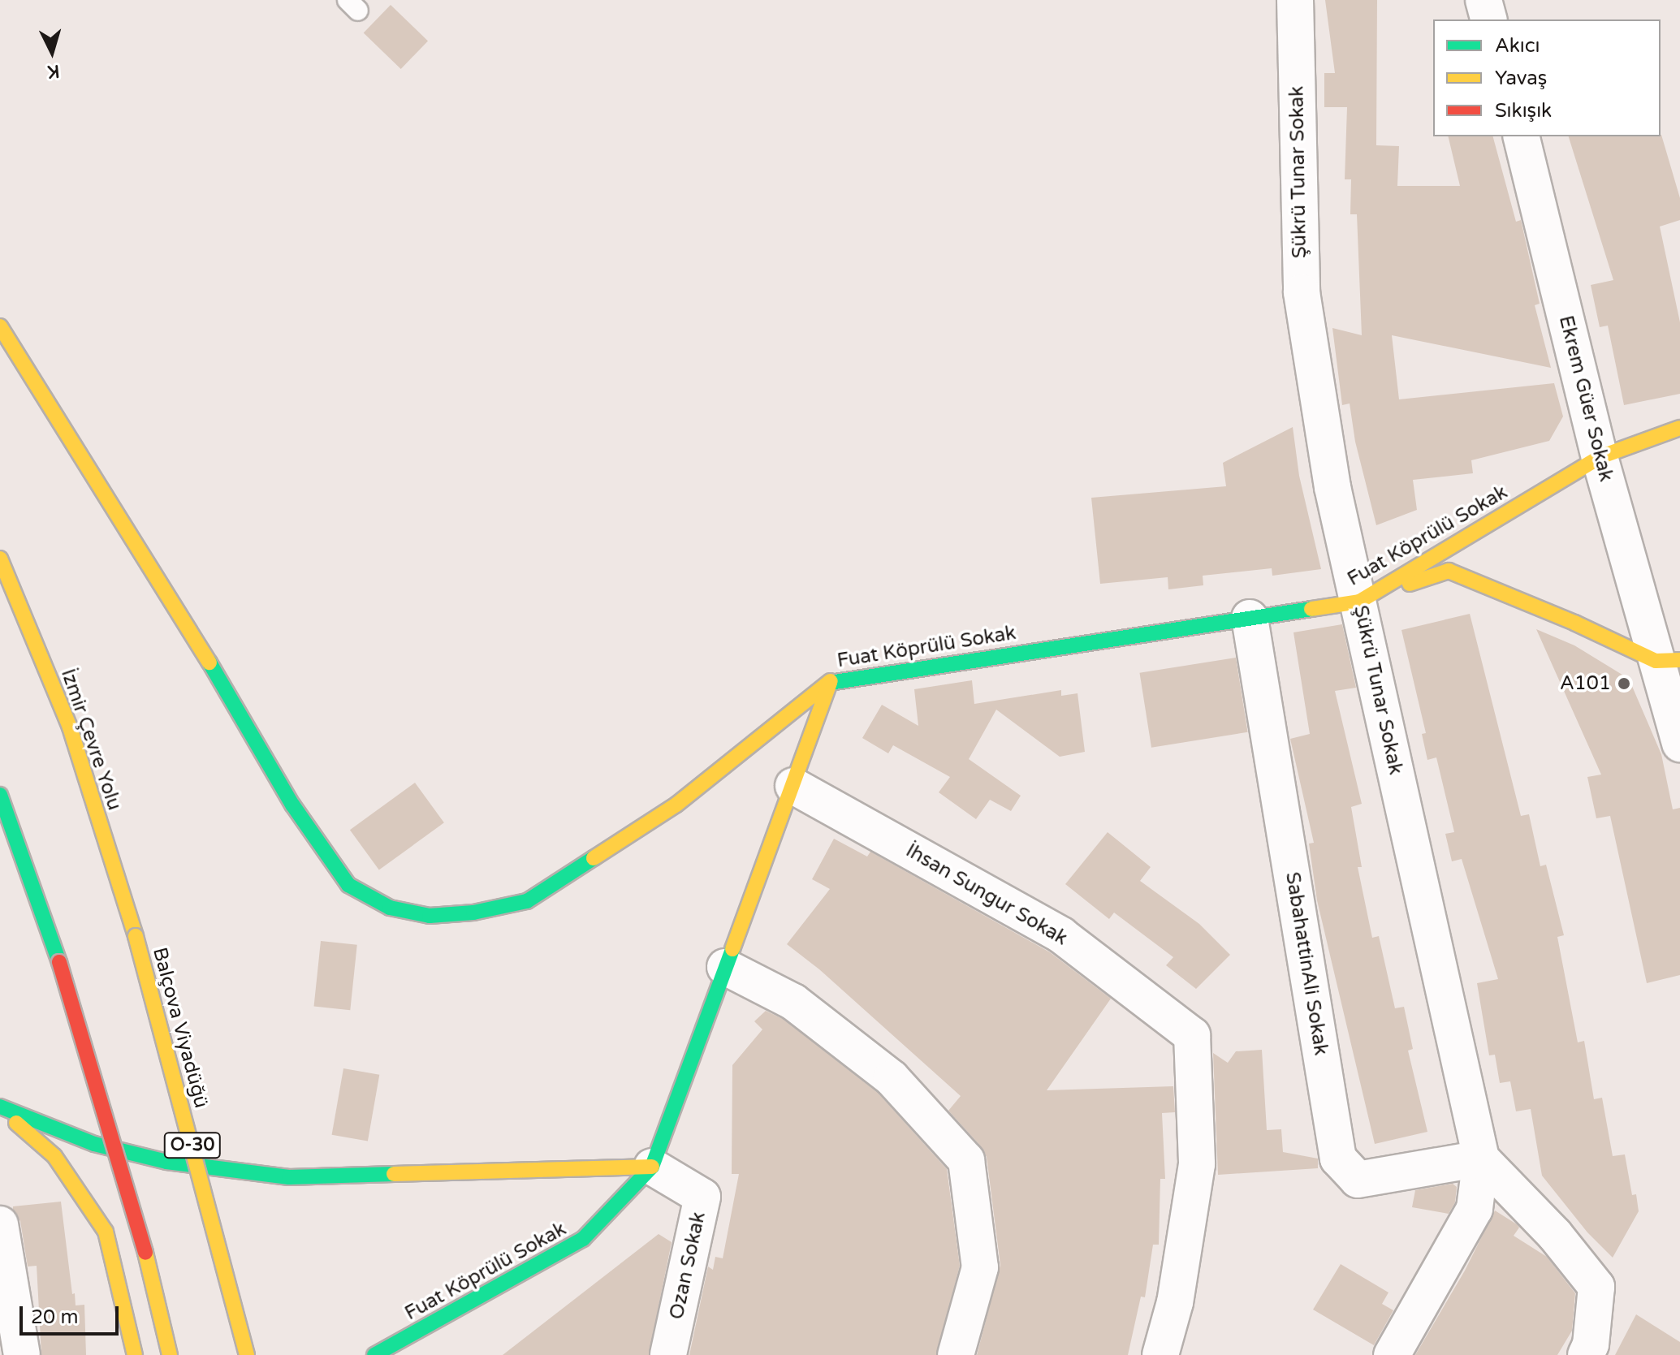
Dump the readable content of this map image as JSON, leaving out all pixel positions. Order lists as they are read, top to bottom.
{
  "streets": {
    "main road": [
      "Fuat Köprülü Sokak",
      "İzmir Çevre Yolu",
      "Balçova Viyadüğü",
      "O-30"
    ],
    "street": [
      "Şükrü Tunar Sokak",
      "Ekrem Güer Sokak",
      "İhsan Sungur Sokak",
      "SabahattinAli Sokak",
      "Ozan Sokak"
    ]
  },
  "crossings": [
    ["Şükrü Tunar Sokak", "Fuat Köprülü Sokak"],
    ["Şükrü Tunar Sokak", "SabahattinAli Sokak"],
    ["Ekrem Güer Sokak", "Fuat Köprülü Sokak"],
    ["Fuat Köprülü Sokak", "İhsan Sungur Sokak"],
    ["Fuat Köprülü Sokak", "SabahattinAli Sokak"],
    ["Fuat Köprülü Sokak", "Ozan Sokak"],
    ["İzmir Çevre Yolu", "Balçova Viyadüğü"]
  ],
  "places": ["A101"],
  "legend": ["Akıcı", "Yavaş", "Sıkışık"],
  "scale_bar": "20 m",
  "north": "bottom"
}
